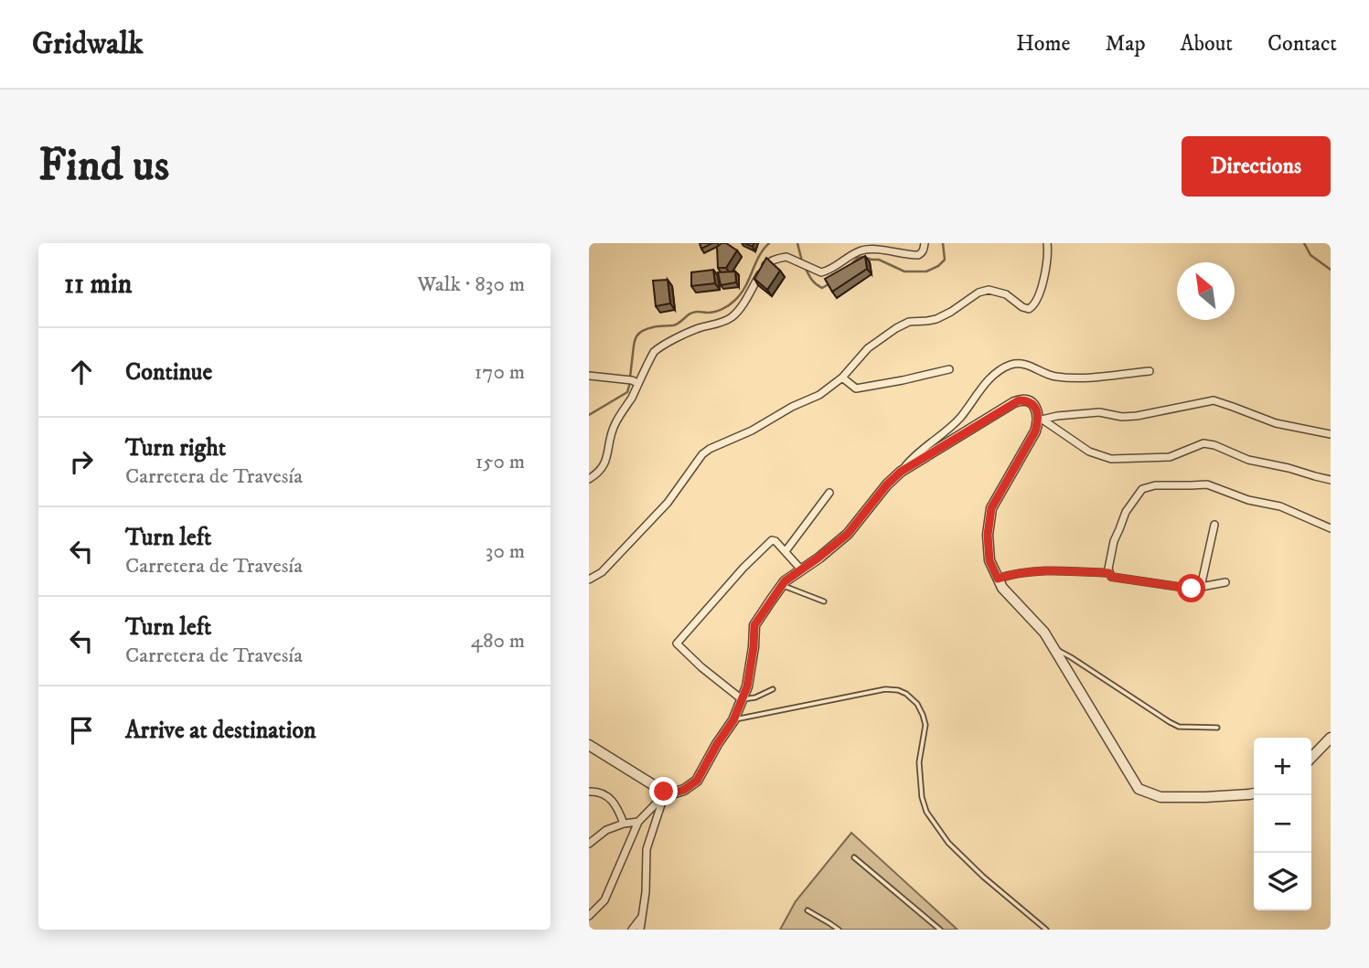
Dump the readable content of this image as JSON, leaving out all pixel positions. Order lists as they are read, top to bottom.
{
  "north": "top left",
  "page": {
    "header": "Gridwalk",
    "nav": [
      "Home",
      "Map",
      "About",
      "Contact"
    ],
    "buttons": "Directions",
    "title": "Find us",
    "heading": ["11 min", "Walk · 830 m"],
    "list": [
      ["Continue", "170 m"],
      ["Turn right", "Carretera de Travesía", "150 m"],
      ["Turn left", "Carretera de Travesía", "30 m"],
      ["Turn left", "Carretera de Travesía", "480 m"],
      "Arrive at destination"
    ],
    "map_buttons": ["+", "−"]
  }
}
